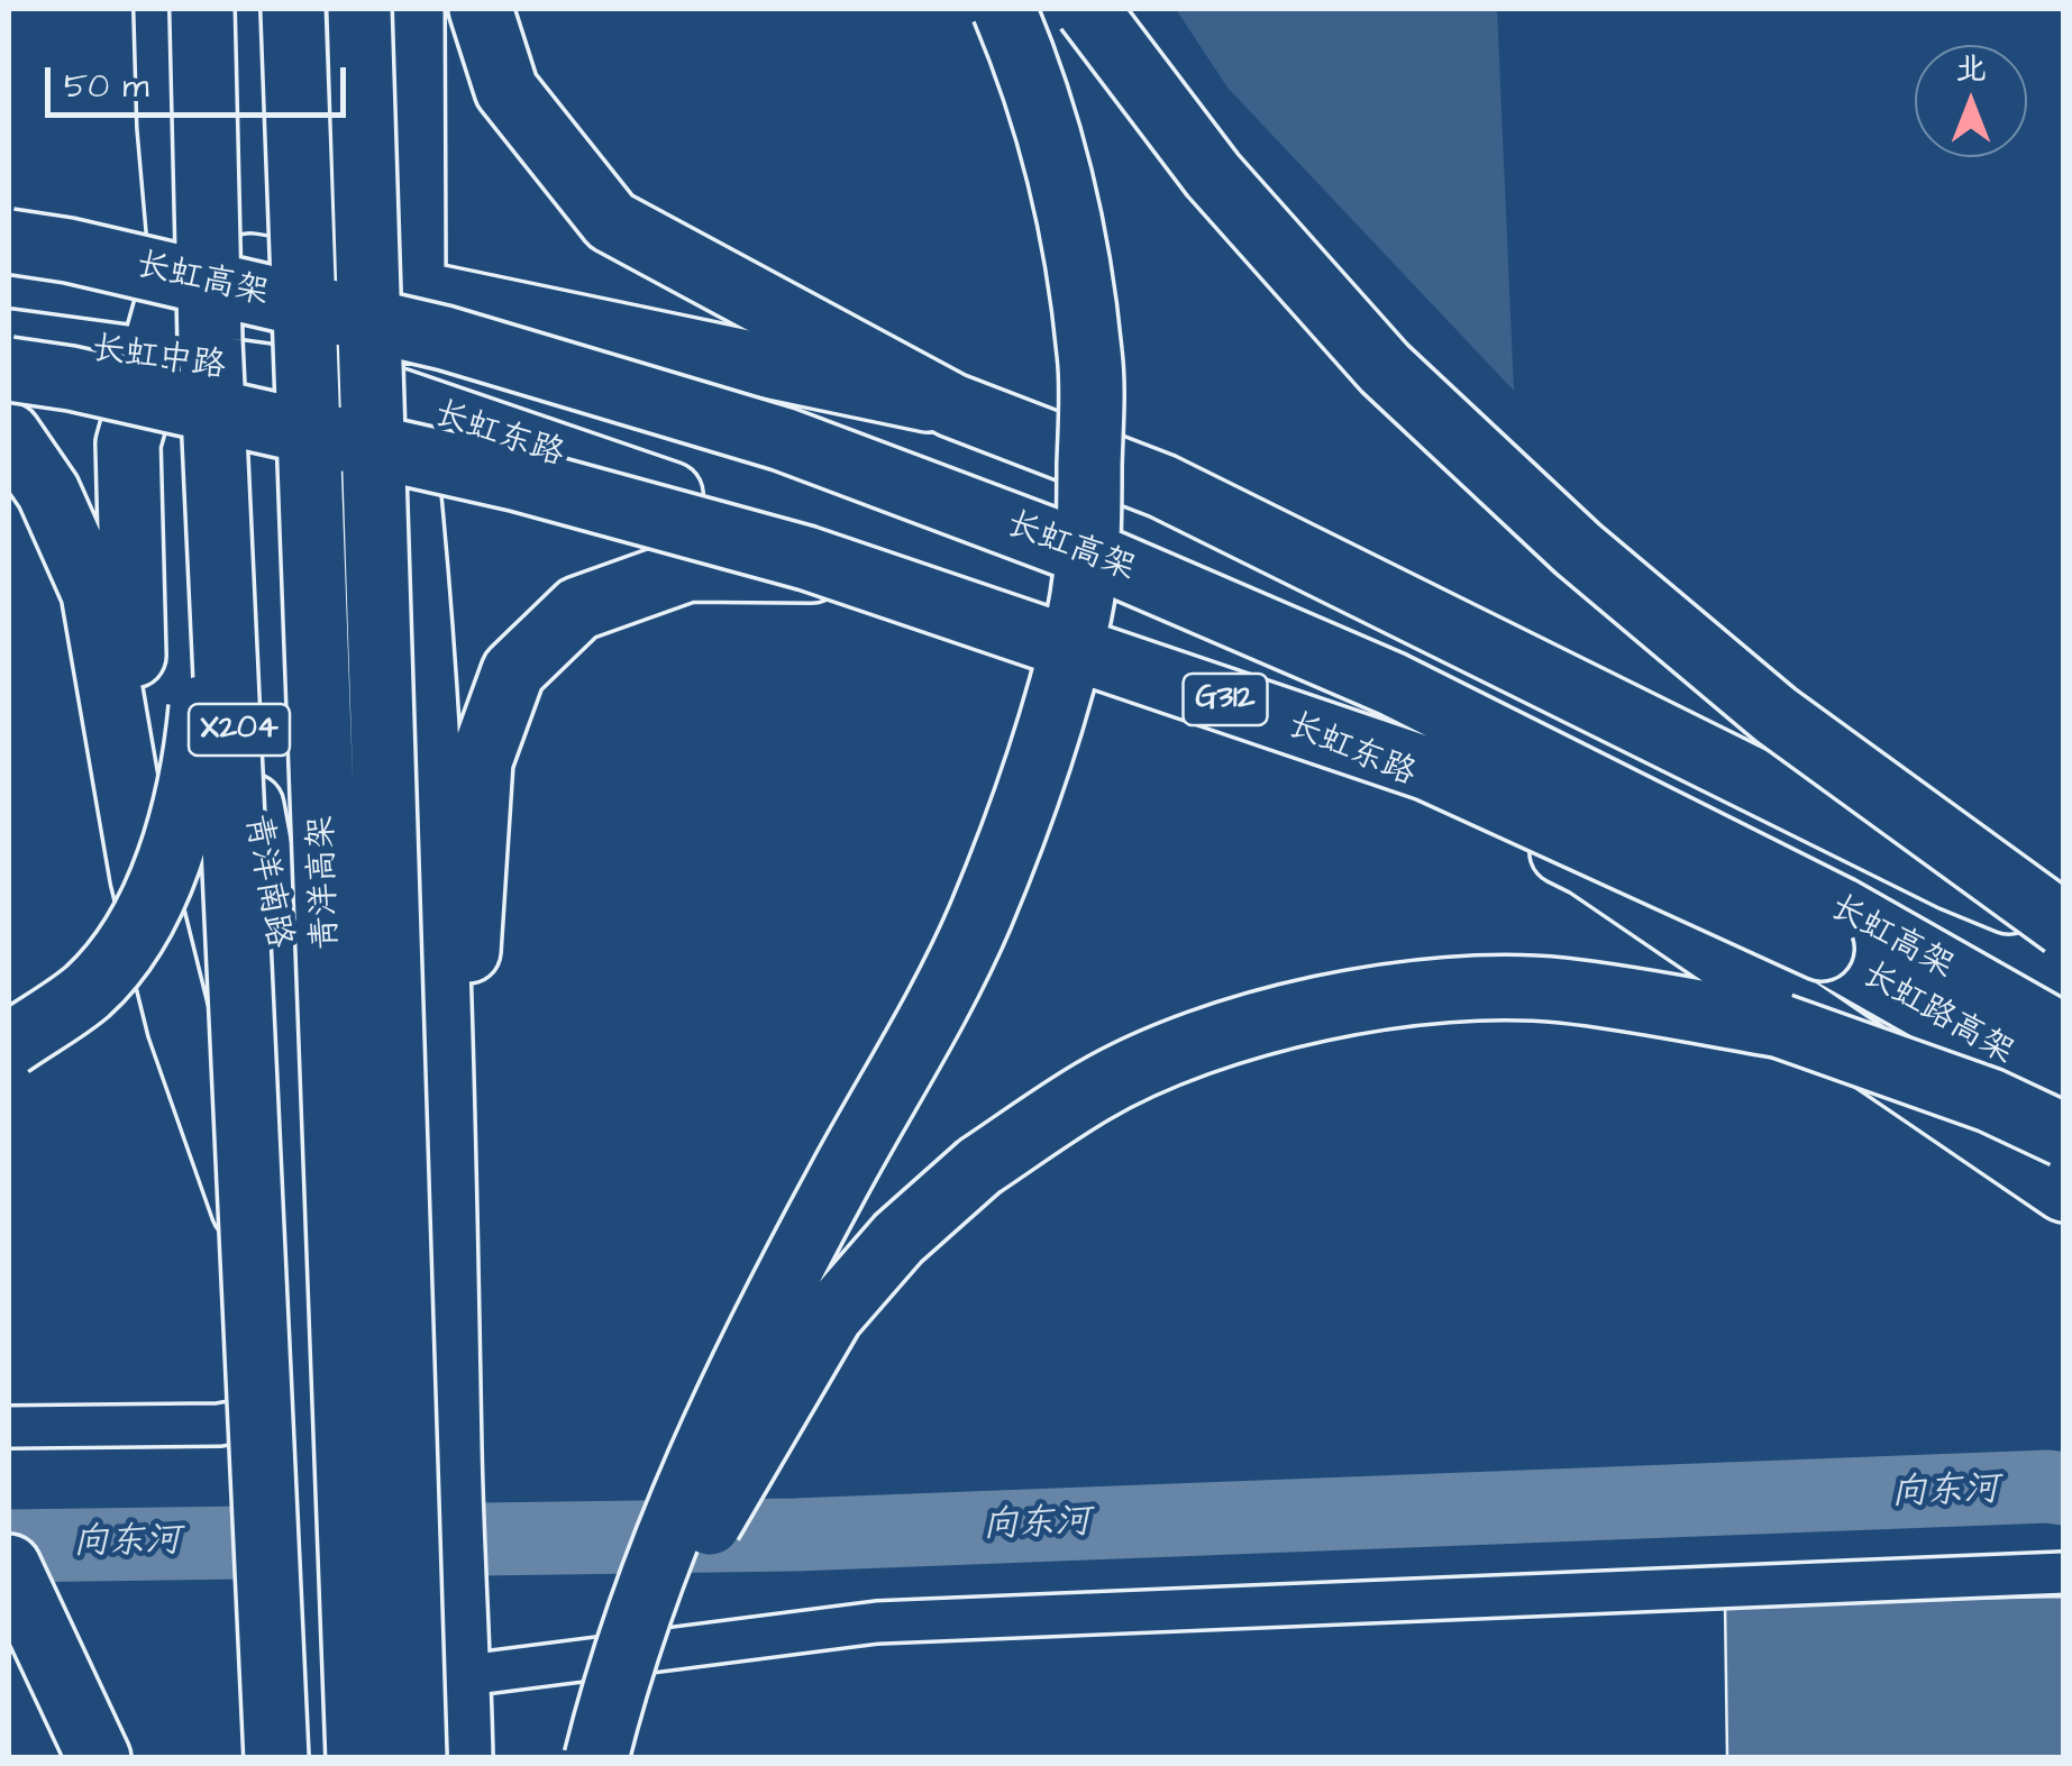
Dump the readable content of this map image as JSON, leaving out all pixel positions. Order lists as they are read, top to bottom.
{
  "streets": {
    "main road": [
      "长虹高架",
      "长虹中路",
      "长虹东路",
      "G312",
      "X204",
      "青洋南路",
      "青洋高架",
      "长虹路高架"
    ]
  },
  "crossings": [
    ["长虹高架", "长虹路高架"],
    ["长虹中路", "长虹东路"],
    ["长虹中路", "青洋南路"]
  ],
  "water": ["向东河"],
  "scale_bar": "50 m",
  "north": "top"
}
